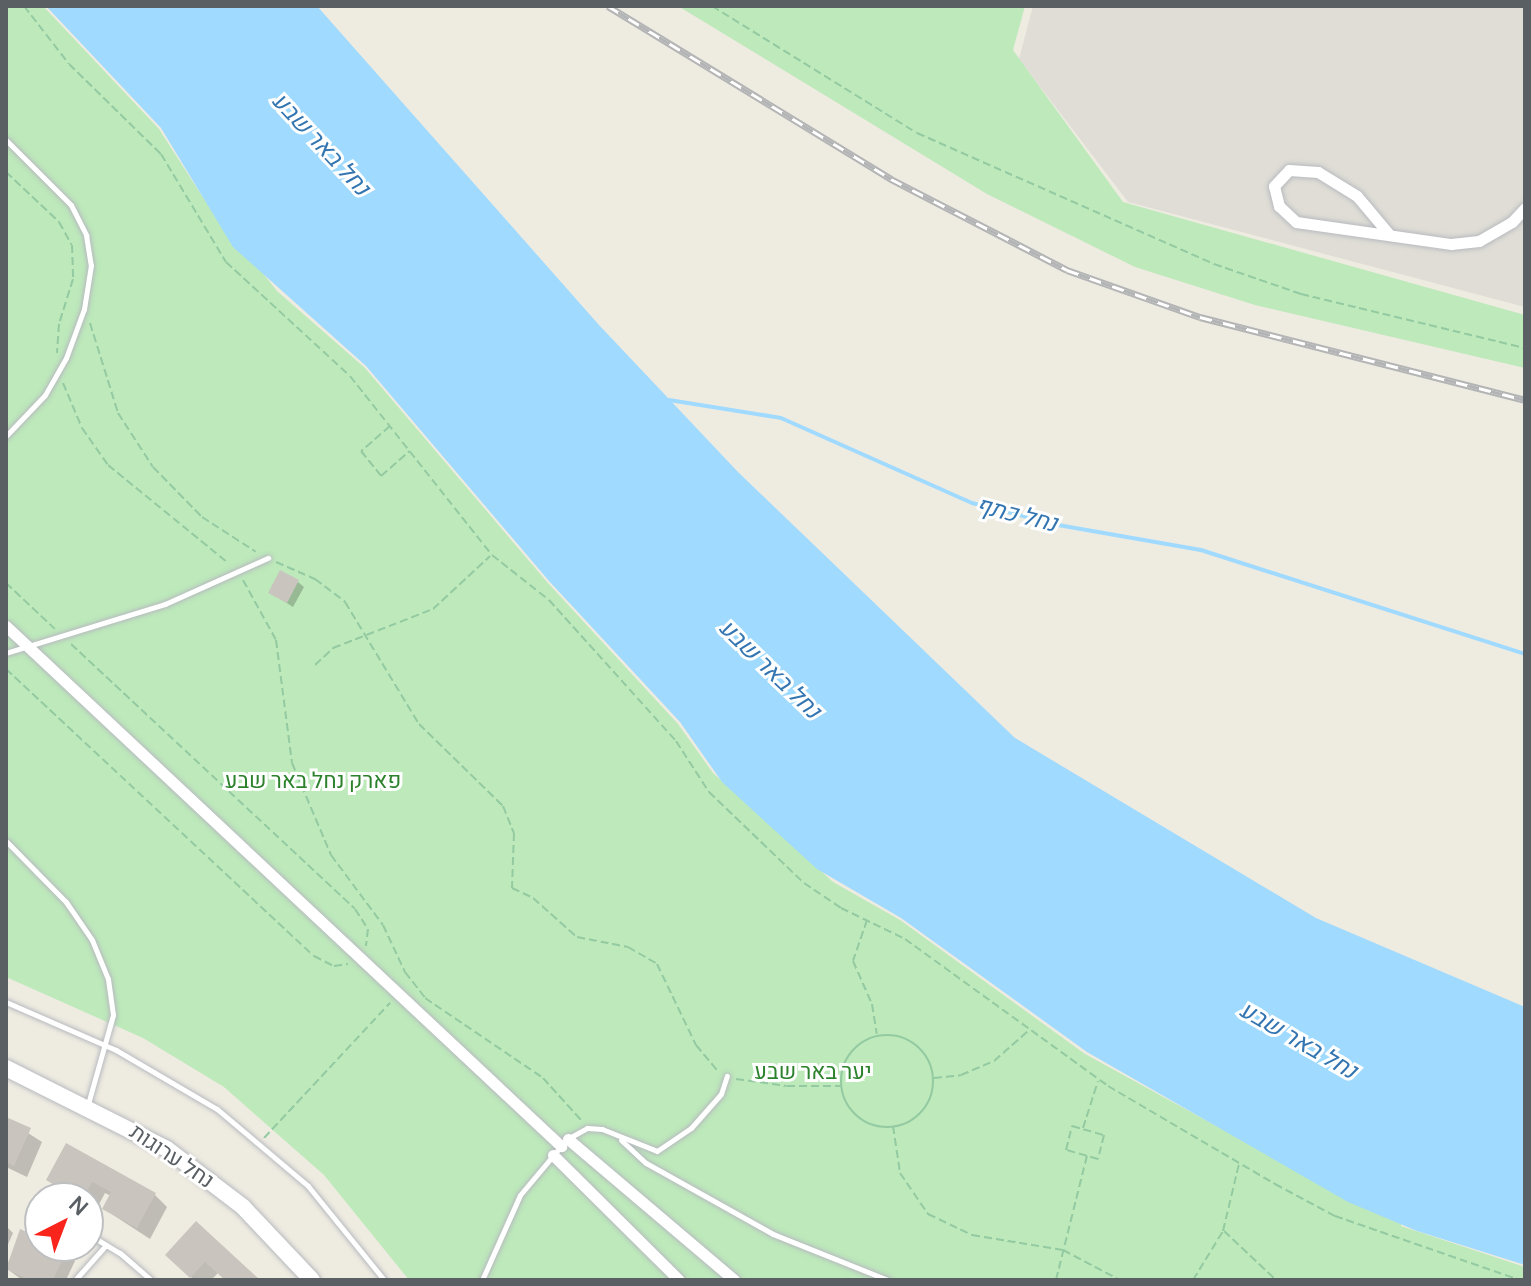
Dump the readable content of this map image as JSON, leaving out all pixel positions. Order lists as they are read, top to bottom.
{
  "streets": {
    "street": ["נחל ערוגות"]
  },
  "water": ["נחל באר שבע", "נחל כתף"],
  "parks": ["פארק נחל באר שבע", "יער באר שבע"],
  "north": "top right"
}
